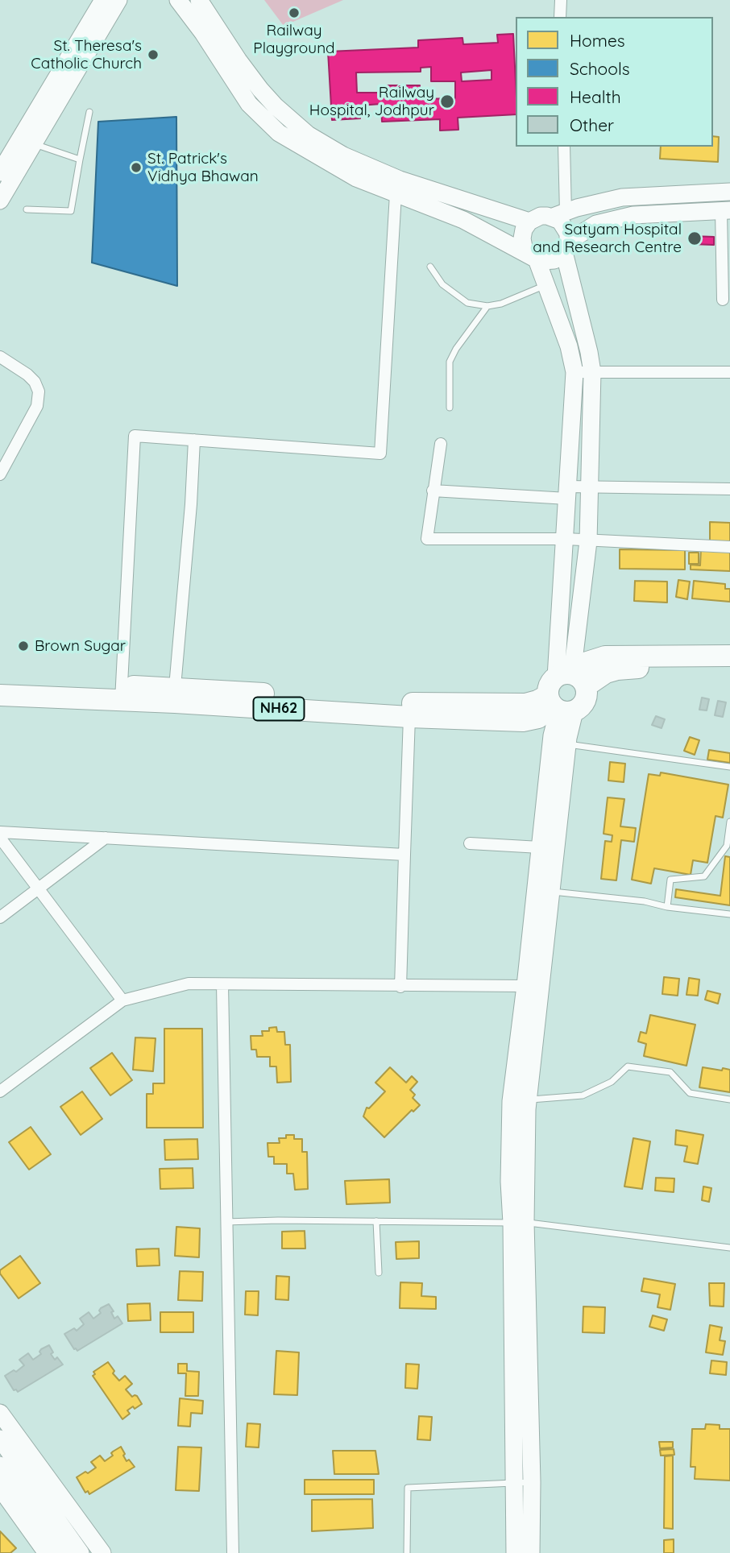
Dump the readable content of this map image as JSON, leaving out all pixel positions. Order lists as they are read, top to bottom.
{
  "streets": {
    "highway": ["NH62"]
  },
  "places": [
    "Railway Playground",
    "St. Theresa's Catholic Church",
    "Railway Hospital, Jodhpur",
    "St. Patrick's Vidhya Bhawan",
    "Satyam Hospital and Research Centre",
    "Brown Sugar"
  ],
  "legend": [
    "Homes",
    "Schools",
    "Health",
    "Other"
  ]
}
